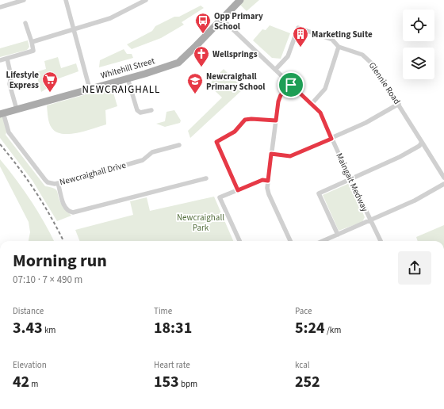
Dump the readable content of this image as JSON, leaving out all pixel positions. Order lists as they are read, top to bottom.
{
  "streets": {
    "main road": ["Whitehill Street"],
    "street": ["Glennie Road", "Newcraighall Drive", "Maingait Medway"]
  },
  "crossings": [
    ["Whitehill Street", "Newcraighall Drive"],
    ["Whitehill Street", "Maingait Medway"],
    ["Glennie Road", "Maingait Medway"]
  ],
  "districts": ["NEWCRAIGHALL"],
  "parks": ["Newcraighall Park"],
  "places": {
    "bus stop": ["Opp Primary School"],
    "building": ["Marketing Suite"],
    "church": ["Wellsprings"],
    "supermarket": ["Lifestyle Express"],
    "school or university": ["Newcraighall Primary School"]
  },
  "page": {
    "heading": ["Morning run", "07:10 · 7 × 490 m"],
    "stats": [
      ["Distance", "3.43 km"],
      ["Time", "18:31"],
      ["Pace", "5:24 /km"],
      ["Elevation", "42 m"],
      ["Heart rate", "153 bpm"],
      ["kcal", "252"]
    ]
  }
}
